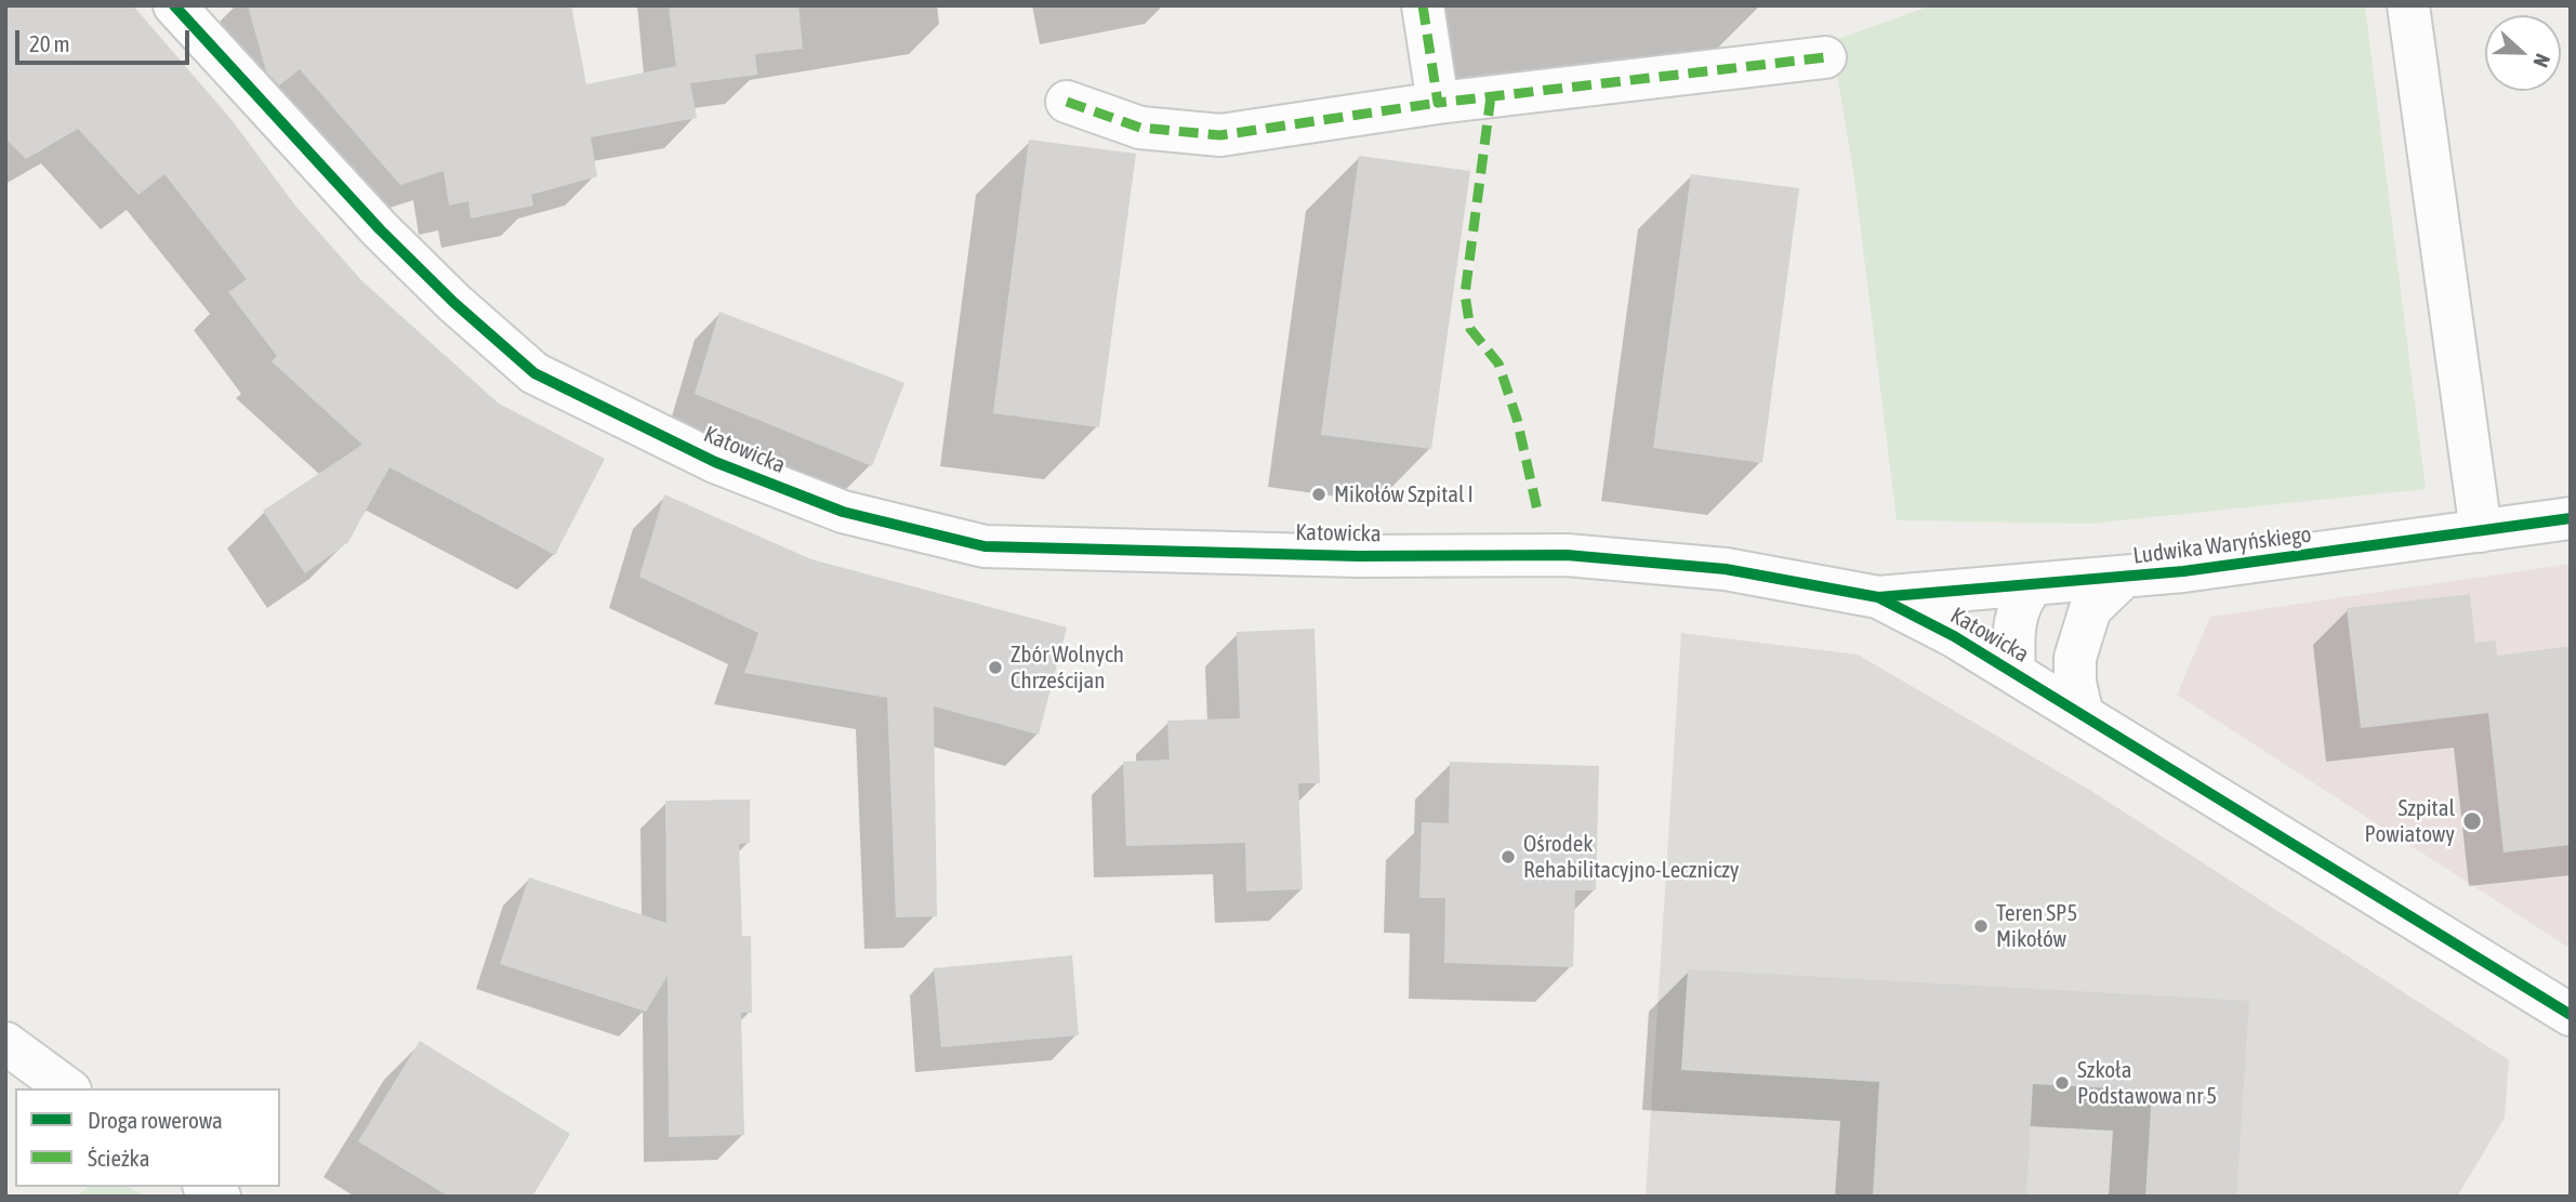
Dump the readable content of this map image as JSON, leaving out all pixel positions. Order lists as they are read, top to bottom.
{
  "streets": {
    "street": ["Katowicka", "Ludwika Waryńskiego"]
  },
  "crossings": [
    ["Katowicka", "Ludwika Waryńskiego"]
  ],
  "places": [
    "Mikołów Szpital I",
    "Zbór Wolnych Chrześcijan",
    "Szpital Powiatowy",
    "Ośrodek Rehabilitacyjno-Leczniczy",
    "Teren SP5 Mikołów",
    "Szkoła Podstawowa nr 5"
  ],
  "legend": ["Droga rowerowa", "Ścieżka"],
  "scale_bar": "20 m",
  "north": "right"
}
